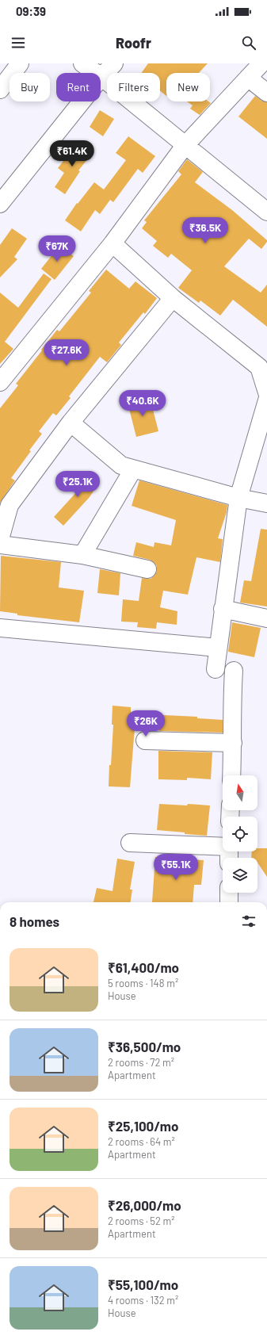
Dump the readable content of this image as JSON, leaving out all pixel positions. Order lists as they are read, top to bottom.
{
  "north": "top",
  "page": {
    "status": "09:39",
    "header": "Roofr",
    "chip": [
      "Buy",
      "Rent",
      "Filters",
      "New"
    ],
    "price": [
      "₹61.4K",
      "₹36.5K",
      "₹67K",
      "₹27.6K",
      "₹40.6K",
      "₹25.1K",
      "₹26K",
      "₹55.1K"
    ],
    "heading": "8 homes",
    "list": [
      {
        "name": "₹61,400/mo",
        "note": "5 rooms · 148 m² · House"
      },
      {
        "name": "₹36,500/mo",
        "note": "2 rooms · 72 m² · Apartment"
      },
      {
        "name": "₹25,100/mo",
        "note": "2 rooms · 64 m² · Apartment"
      },
      {
        "name": "₹26,000/mo",
        "note": "2 rooms · 52 m² · Apartment"
      },
      {
        "name": "₹55,100/mo",
        "note": "4 rooms · 132 m² · House"
      }
    ]
  }
}
